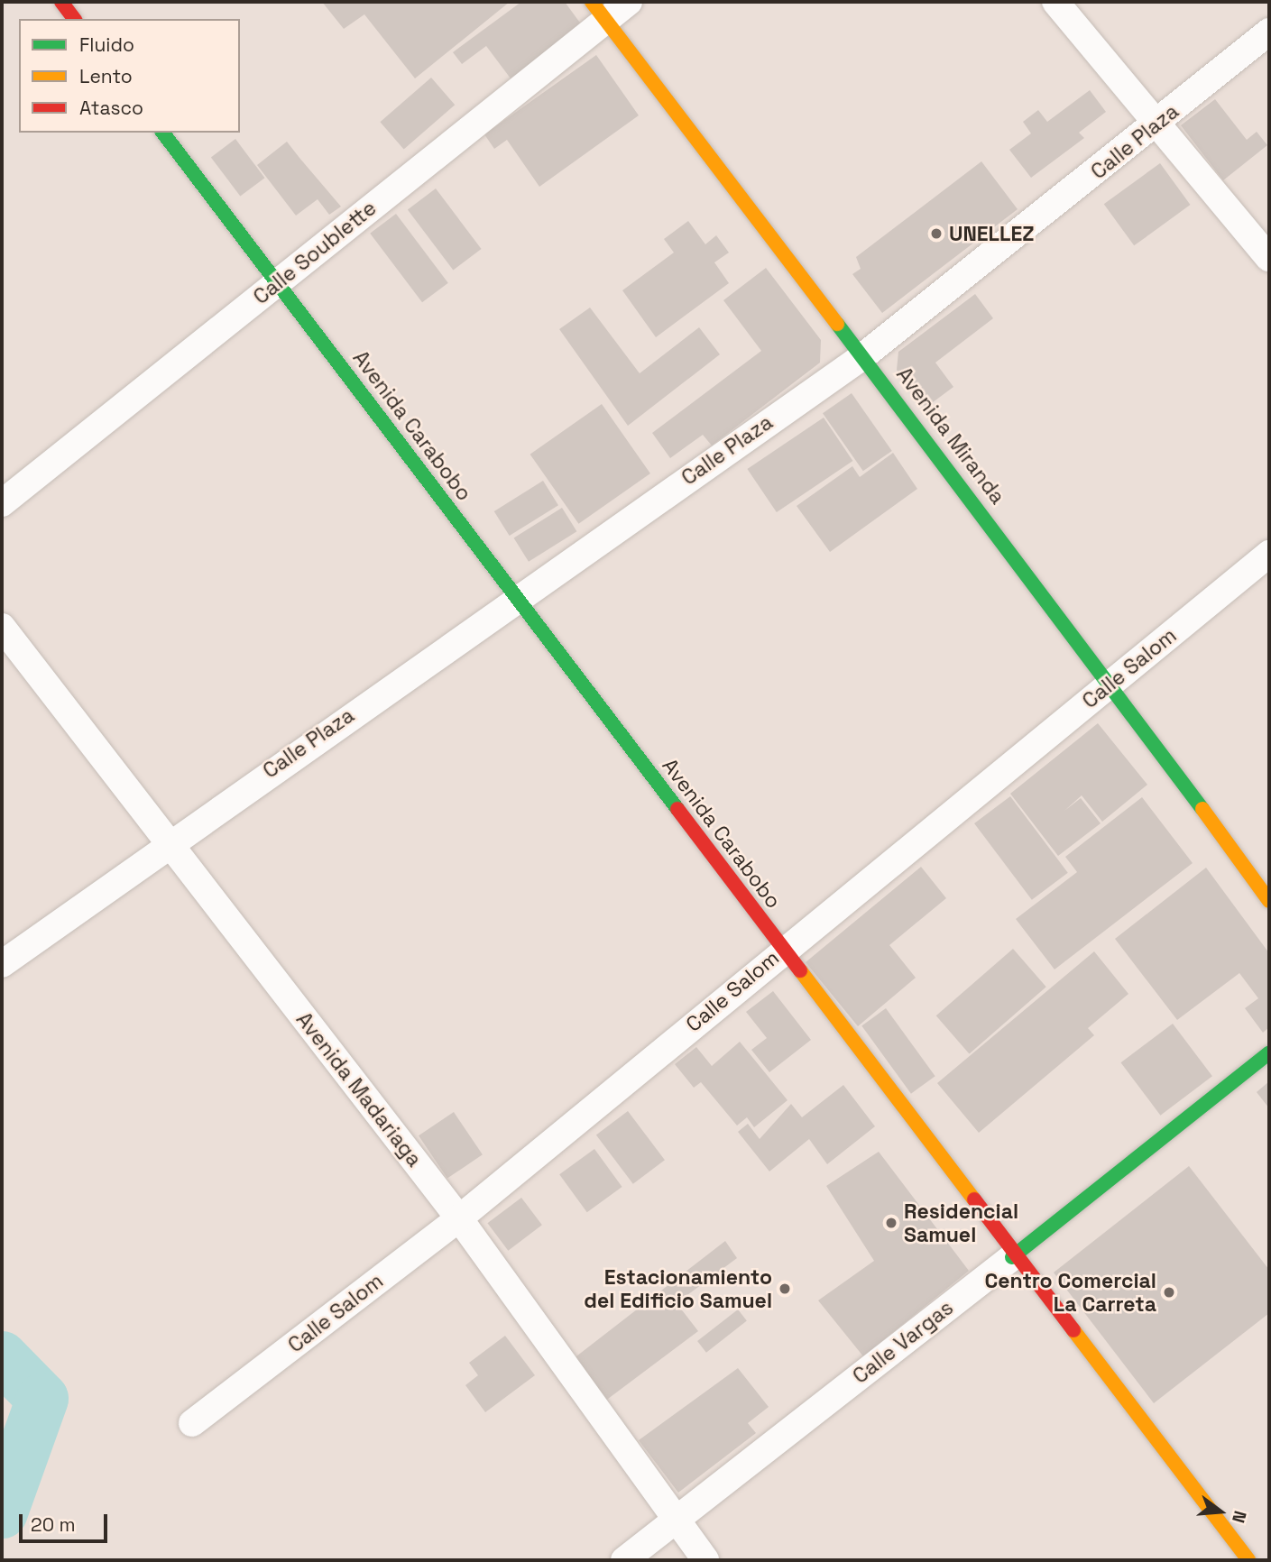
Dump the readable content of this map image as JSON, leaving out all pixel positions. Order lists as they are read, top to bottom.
{
  "streets": {
    "street": [
      "Calle Plaza",
      "Calle Soublette",
      "Avenida Carabobo",
      "Avenida Miranda",
      "Calle Salom",
      "Avenida Madariaga",
      "Calle Vargas"
    ]
  },
  "crossings": [
    ["Calle Plaza", "Avenida Carabobo"],
    ["Calle Plaza", "Avenida Miranda"],
    ["Calle Plaza", "Avenida Madariaga"],
    ["Calle Soublette", "Avenida Carabobo"],
    ["Calle Soublette", "Avenida Miranda"],
    ["Avenida Carabobo", "Calle Salom"],
    ["Avenida Carabobo", "Calle Vargas"],
    ["Avenida Miranda", "Calle Salom"],
    ["Calle Salom", "Avenida Madariaga"],
    ["Avenida Madariaga", "Calle Vargas"]
  ],
  "places": [
    "UNELLEZ",
    "Residencial Samuel",
    "Estacionamiento del Edificio Samuel",
    "Centro Comercial La Carreta"
  ],
  "legend": ["Fluido", "Lento", "Atasco"],
  "scale_bar": "20 m",
  "north": "right"
}
